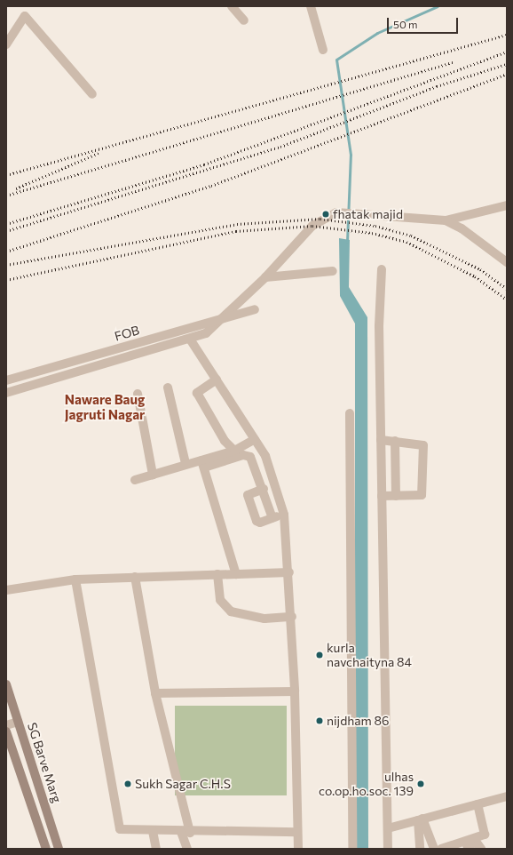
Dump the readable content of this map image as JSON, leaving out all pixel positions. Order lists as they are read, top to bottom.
{
  "streets": {
    "main road": ["SG Barve Marg"],
    "street": ["FOB"]
  },
  "districts": ["Naware Baug Jagruti Nagar"],
  "places": [
    "fhatak majid",
    "kurla navchaityna 84",
    "nijdham 86",
    "Sukh Sagar C.H.S",
    "ulhas co.op.ho.soc. 139"
  ],
  "scale_bar": "50 m"
}
